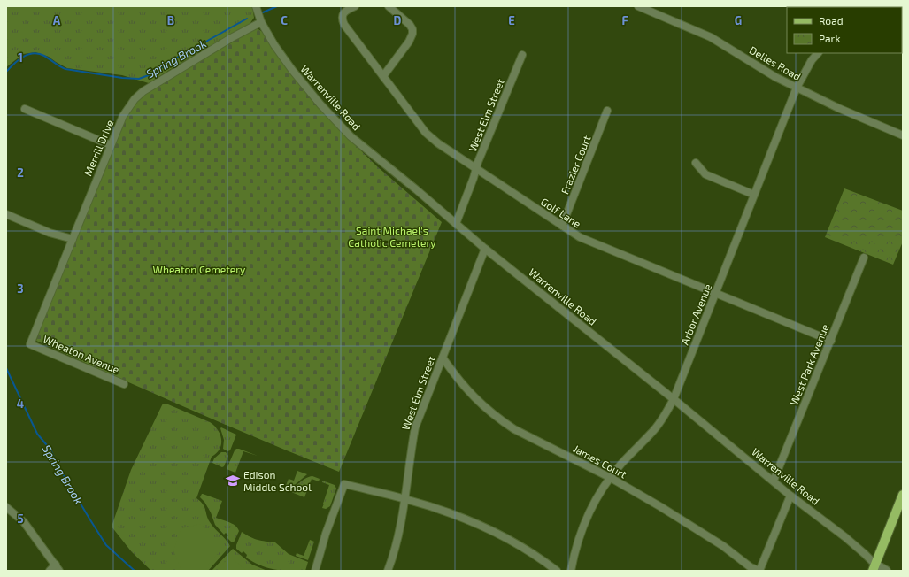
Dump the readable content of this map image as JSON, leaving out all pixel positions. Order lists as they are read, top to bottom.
{
  "streets": {
    "street": [
      "Delles Road",
      "Warrenville Road",
      "West Elm Street",
      "Merrill Drive",
      "Frazier Court",
      "Golf Lane",
      "Arbor Avenue",
      "Wheaton Avenue",
      "West Park Avenue",
      "James Court"
    ]
  },
  "crossings": [
    ["Delles Road", "Arbor Avenue"],
    ["Warrenville Road", "West Elm Street"],
    ["Warrenville Road", "Merrill Drive"],
    ["Warrenville Road", "Arbor Avenue"],
    ["Warrenville Road", "West Park Avenue"],
    ["West Elm Street", "Golf Lane"],
    ["West Elm Street", "James Court"],
    ["Merrill Drive", "Wheaton Avenue"],
    ["Frazier Court", "Golf Lane"],
    ["Golf Lane", "Arbor Avenue"],
    ["Golf Lane", "West Park Avenue"],
    ["Arbor Avenue", "James Court"]
  ],
  "water": ["Spring Brook"],
  "parks": ["Saint Michael's Catholic Cemetery", "Wheaton Cemetery"],
  "places": {
    "school or university": ["Edison Middle School"]
  },
  "legend": ["Road", "Park"],
  "grid": {
    "columns": [
      "A",
      "B",
      "C",
      "D",
      "E",
      "F",
      "G"
    ],
    "rows": [
      "1",
      "2",
      "3",
      "4",
      "5"
    ]
  }
}
